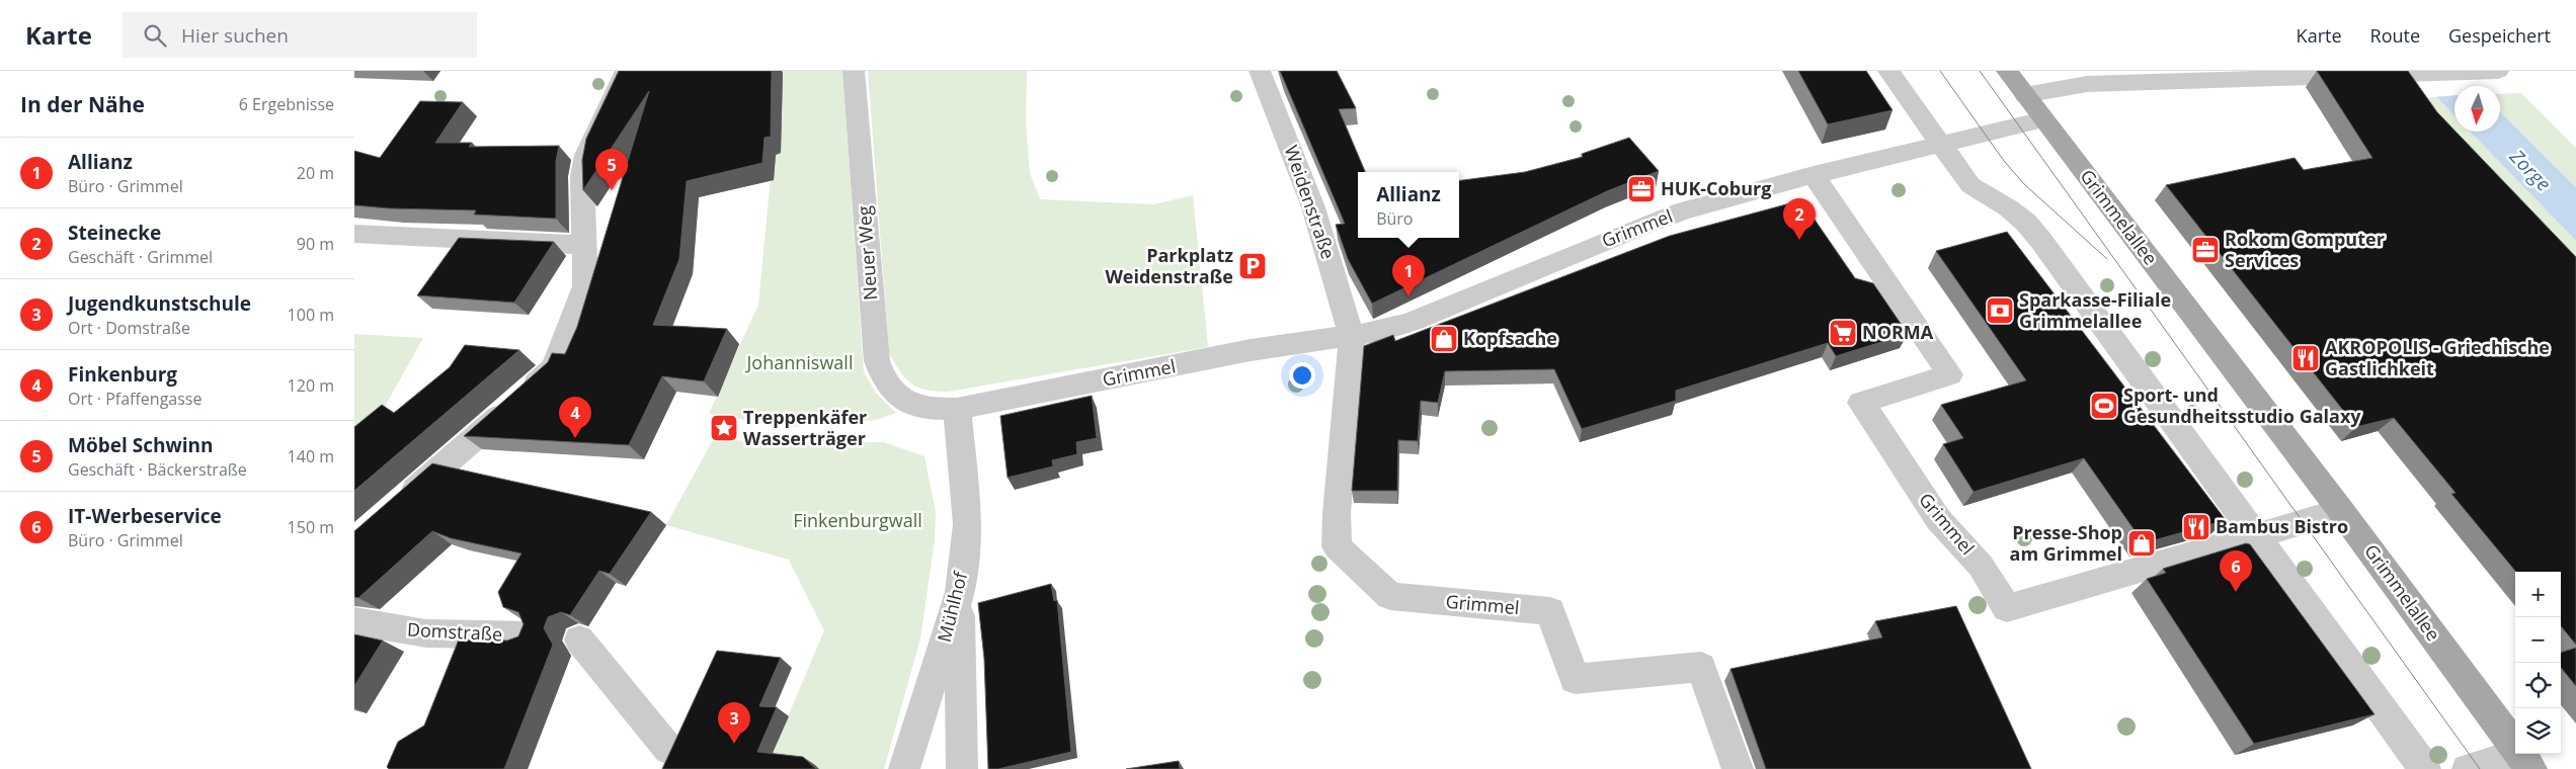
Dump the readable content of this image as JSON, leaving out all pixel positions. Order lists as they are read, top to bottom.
{
  "streets": {
    "main road": ["Grimmelallee"],
    "street": [
      "Weidenstraße",
      "Grimmel",
      "Neuer Weg",
      "Mühlhof",
      "Domstraße"
    ]
  },
  "crossings": [
    ["Weidenstraße", "Grimmel"],
    ["Grimmelallee", "Grimmel"],
    ["Grimmel", "Neuer Weg"],
    ["Grimmel", "Mühlhof"]
  ],
  "water": ["Zorge"],
  "parks": ["Johanniswall", "Finkenburgwall"],
  "places": {
    "office": ["HUK-Coburg", "Rokom Computer Services"],
    "parking": ["Parkplatz Weidenstraße"],
    "bank": ["Sparkasse-Filiale Grimmelallee"],
    "supermarket": ["NORMA"],
    "shop": ["Kopfsache", "Presse-Shop am Grimmel"],
    "restaurant": ["AKROPOLIS - Griechische Gastlichkeit", "Bambus Bistro"],
    "sports": ["Sport- und Gesundheitsstudio Galaxy"],
    "place": ["Treppenkäfer Wasserträger"]
  },
  "north": "bottom",
  "page": {
    "header": "Karte",
    "search": "Hier suchen",
    "nav": ["Karte", "Route", "Gespeichert"],
    "heading": ["In der Nähe", "6 Ergebnisse"],
    "list": [
      {
        "mark": "1",
        "name": "Allianz",
        "note": "Büro · Grimmel",
        "value": "20 m"
      },
      {
        "mark": "2",
        "name": "Steinecke",
        "note": "Geschäft · Grimmel",
        "value": "90 m"
      },
      {
        "mark": "3",
        "name": "Jugendkunstschule",
        "note": "Ort · Domstraße",
        "value": "100 m"
      },
      {
        "mark": "4",
        "name": "Finkenburg",
        "note": "Ort · Pfaffengasse",
        "value": "120 m"
      },
      {
        "mark": "5",
        "name": "Möbel Schwinn",
        "note": "Geschäft · Bäckerstraße",
        "value": "140 m"
      },
      {
        "mark": "6",
        "name": "IT-Werbeservice",
        "note": "Büro · Grimmel",
        "value": "150 m"
      }
    ],
    "pins": [
      "5",
      "2",
      "1",
      "4",
      "6",
      "3"
    ],
    "popup": ["Allianz", "Büro"],
    "map_buttons": ["+", "−"]
  }
}
